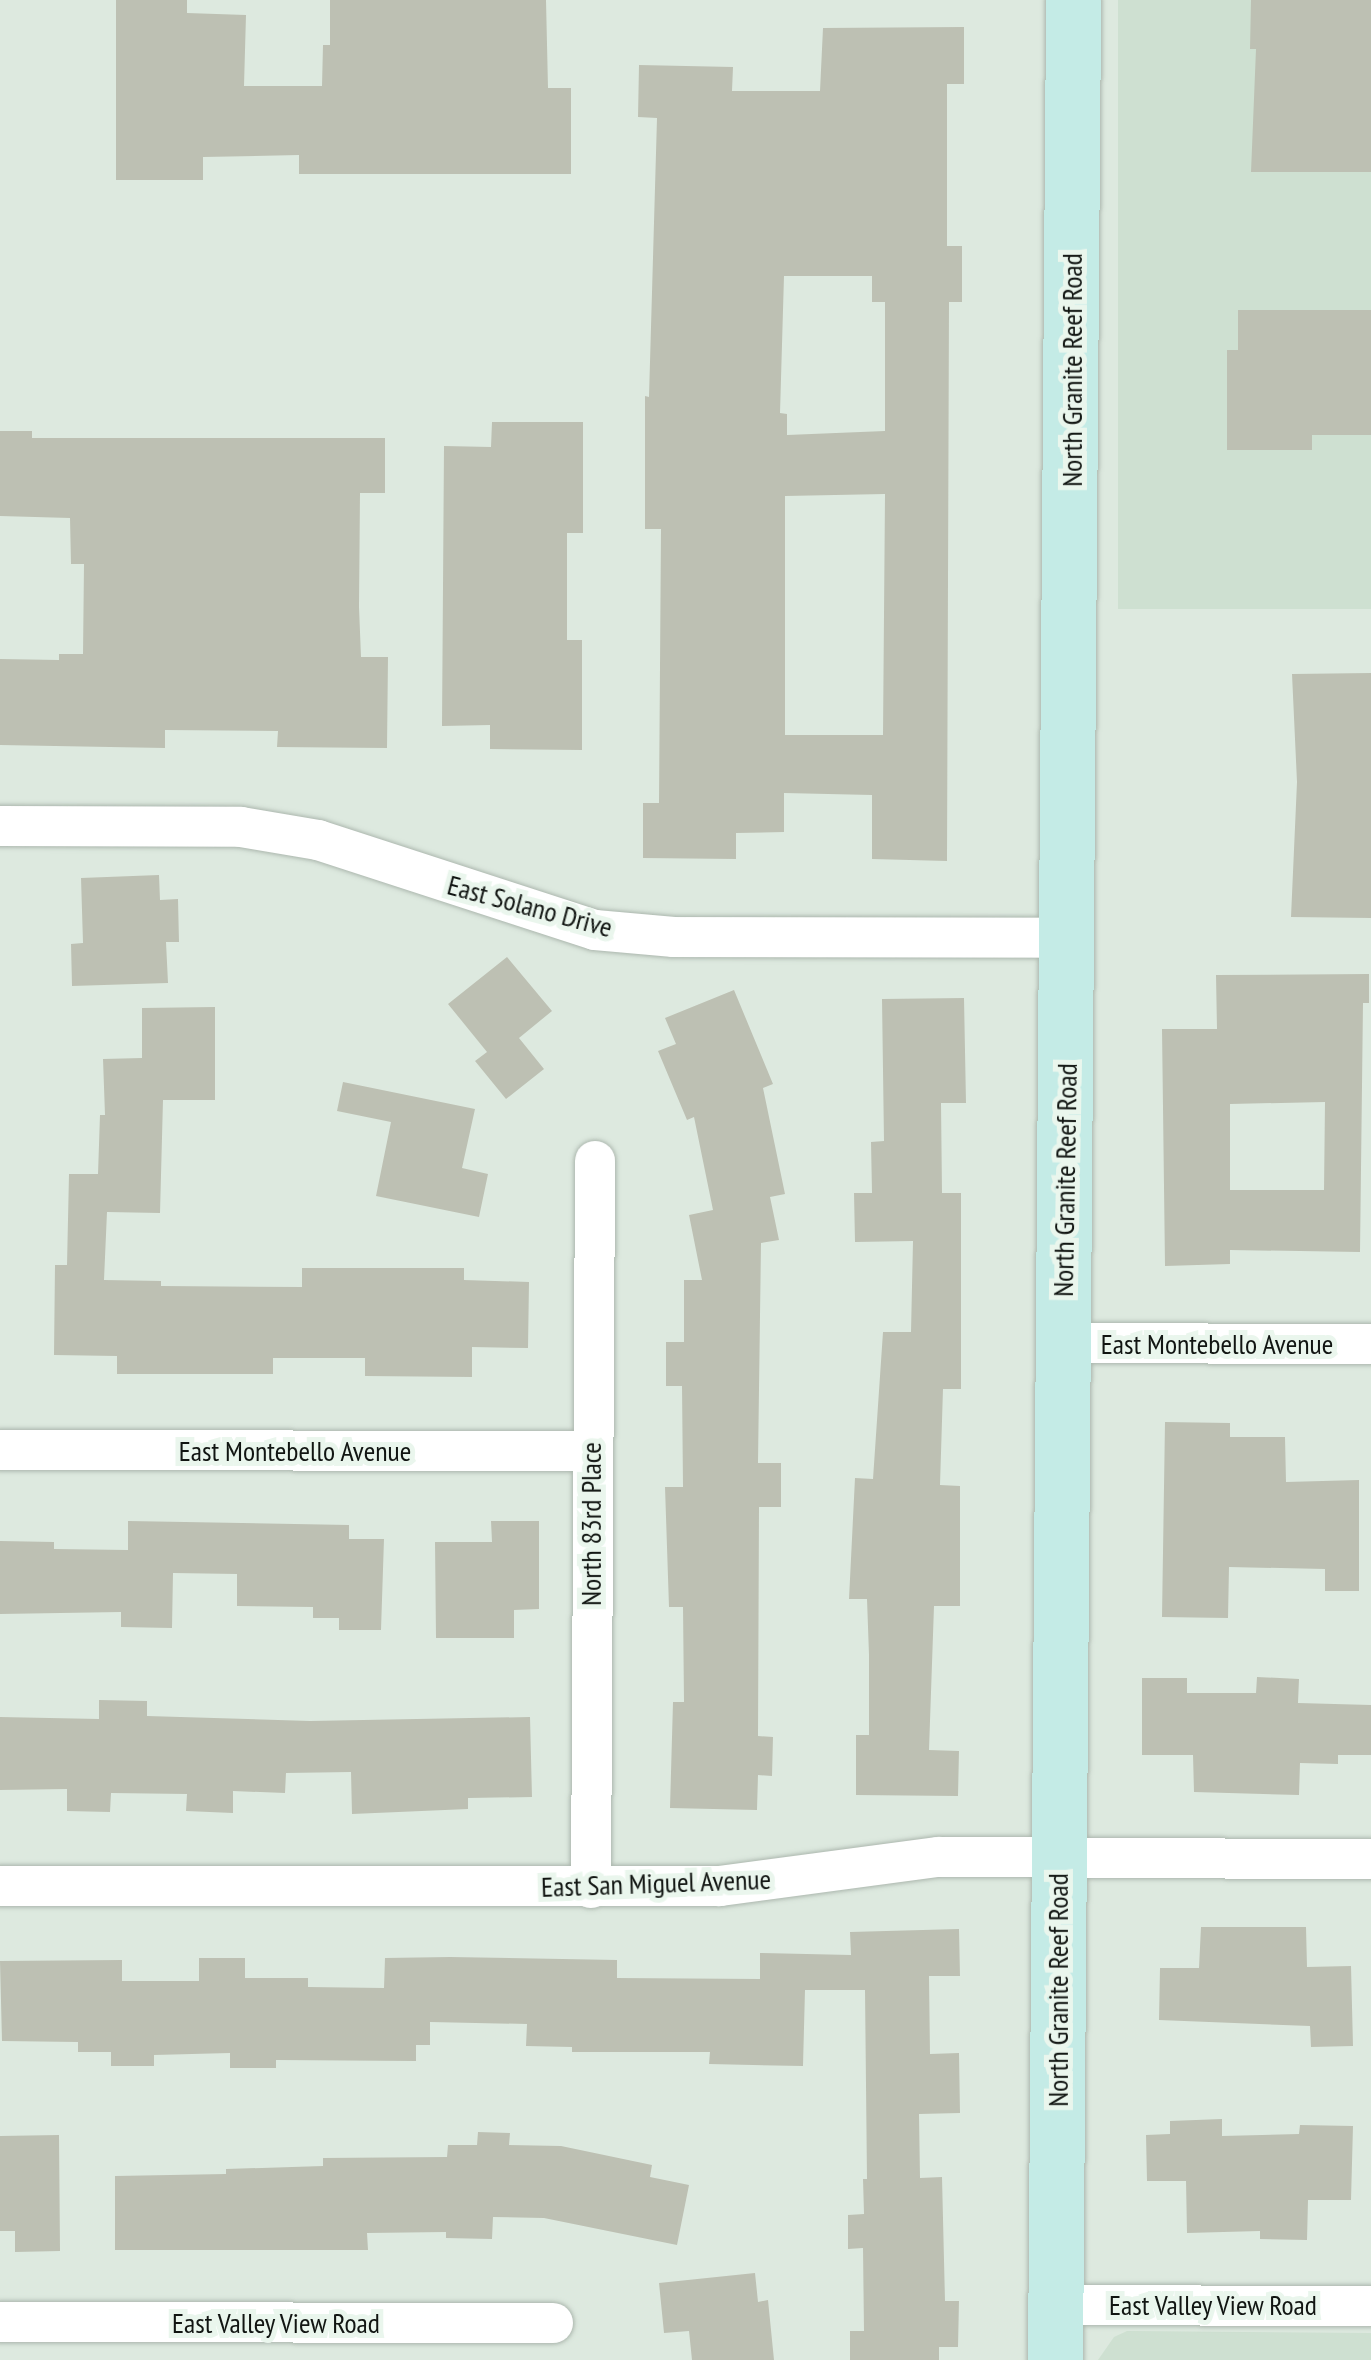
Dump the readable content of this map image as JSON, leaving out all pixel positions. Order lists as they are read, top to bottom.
{
  "streets": {
    "street": [
      "North Granite Reef Road",
      "East Solano Drive",
      "East Montebello Avenue",
      "North 83rd Place",
      "East San Miguel Avenue",
      "East Valley View Road"
    ]
  },
  "crossings": [
    ["North Granite Reef Road", "East Solano Drive"],
    ["North Granite Reef Road", "East Montebello Avenue"],
    ["North Granite Reef Road", "East San Miguel Avenue"],
    ["North Granite Reef Road", "East Valley View Road"],
    ["East Montebello Avenue", "North 83rd Place"],
    ["North 83rd Place", "East San Miguel Avenue"]
  ]
}
